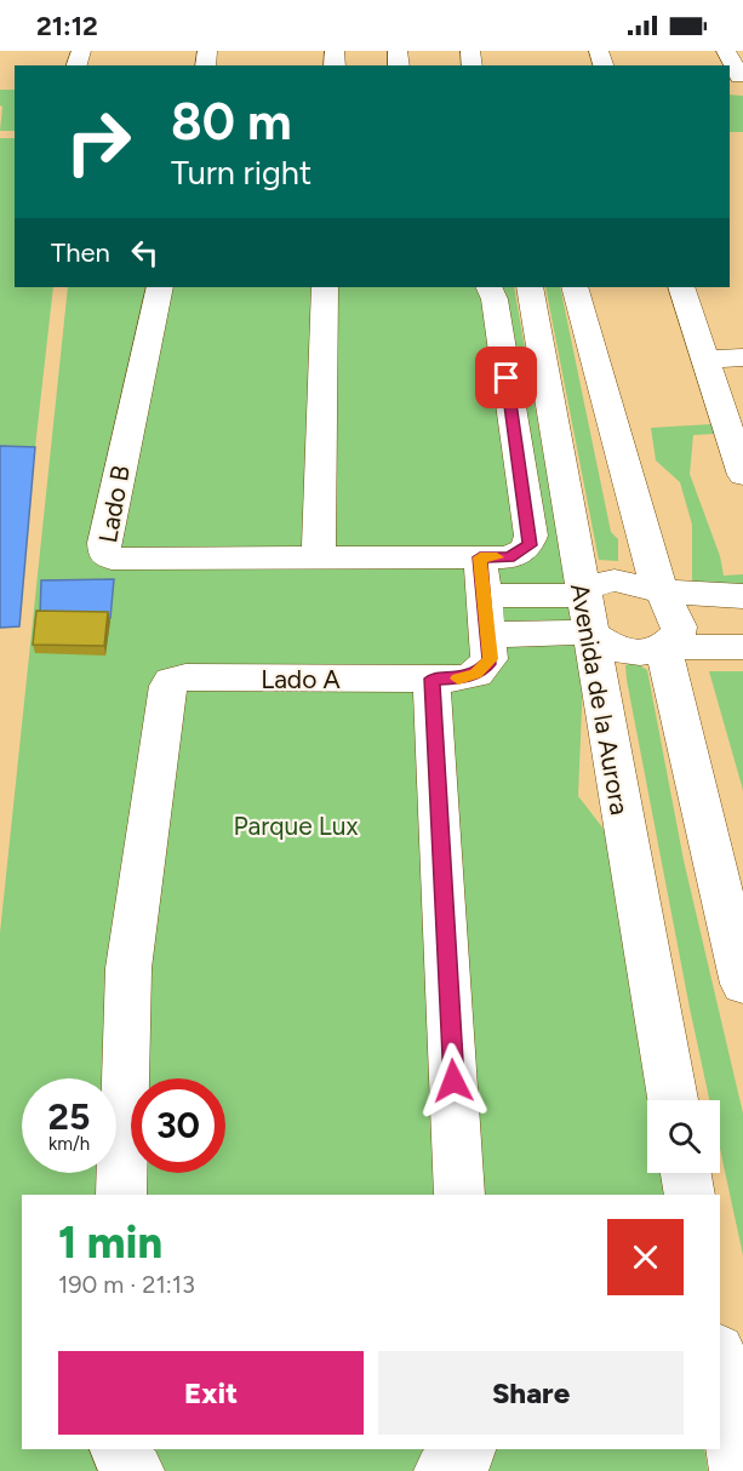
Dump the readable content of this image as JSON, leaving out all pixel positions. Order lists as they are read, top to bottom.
{
  "streets": {
    "street": ["Lado B", "Lado A", "Avenida de la Aurora"]
  },
  "parks": ["Parque Lux"],
  "page": {
    "status": "21:12",
    "turn": ["80 m", "Turn right"],
    "then": "Then",
    "speed": "25 km/h",
    "limit": "30",
    "heading": ["1 min", "190 m · 21:13"],
    "buttons": ["Exit", "Share"]
  }
}
